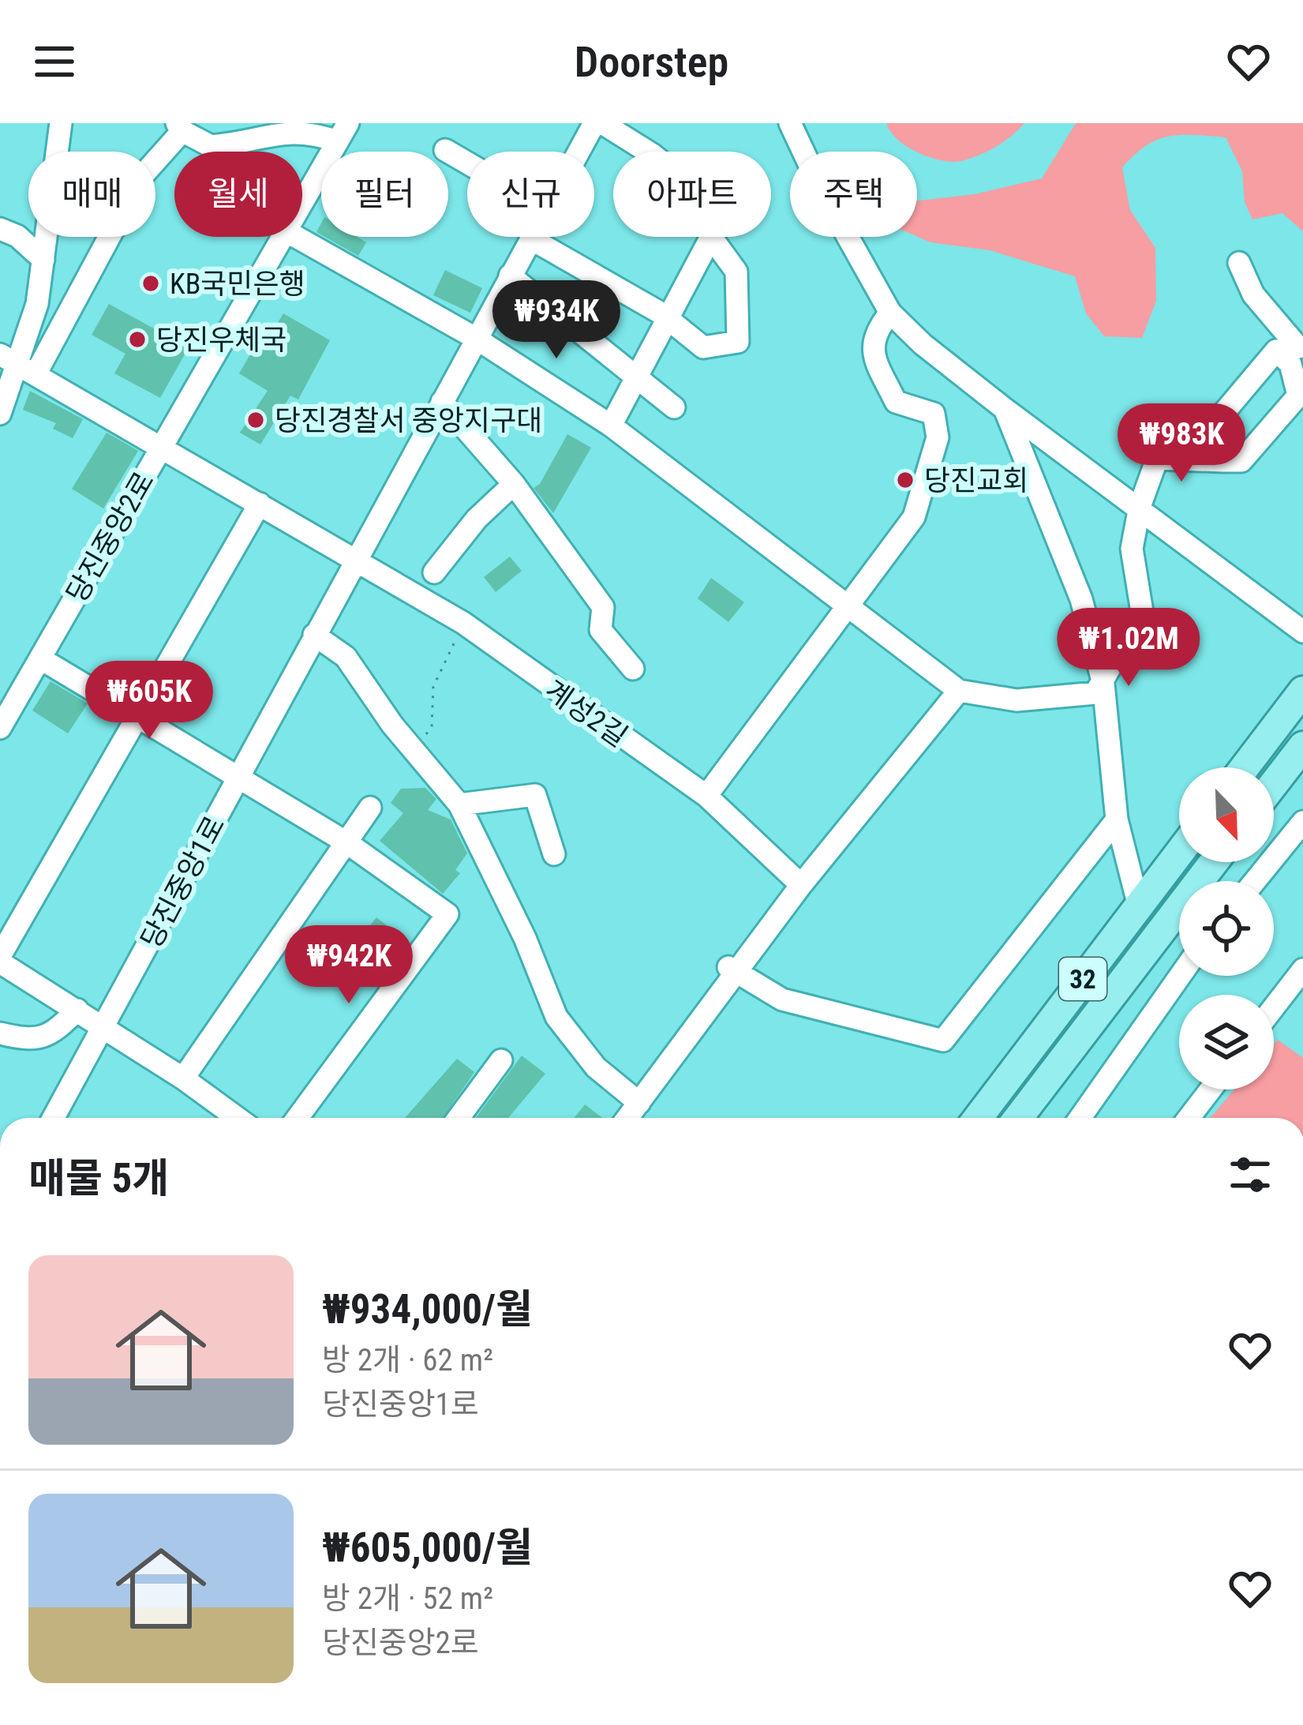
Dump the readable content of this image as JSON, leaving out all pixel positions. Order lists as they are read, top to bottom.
{
  "streets": {
    "main road": ["32"],
    "street": ["당진중앙2로", "계성2길", "당진중앙1로"]
  },
  "crossings": [
    ["당진중앙2로", "계성2길"],
    ["당진중앙2로", "당진중앙1로"],
    ["계성2길", "당진중앙1로"]
  ],
  "places": [
    "KB국민은행",
    "당진우체국",
    "당진경찰서 중앙지구대",
    "당진교회"
  ],
  "north": "bottom right",
  "page": {
    "header": "Doorstep",
    "chip": [
      "매매",
      "월세",
      "필터",
      "신규",
      "아파트",
      "주택"
    ],
    "price": [
      "₩934K",
      "₩983K",
      "₩1.02M",
      "₩605K",
      "₩942K"
    ],
    "heading": "매물 5개",
    "list": [
      {
        "name": "₩934,000/월",
        "note": "방 2개 · 62 m² · 당진중앙1로"
      },
      {
        "name": "₩605,000/월",
        "note": "방 2개 · 52 m² · 당진중앙2로"
      }
    ]
  }
}
